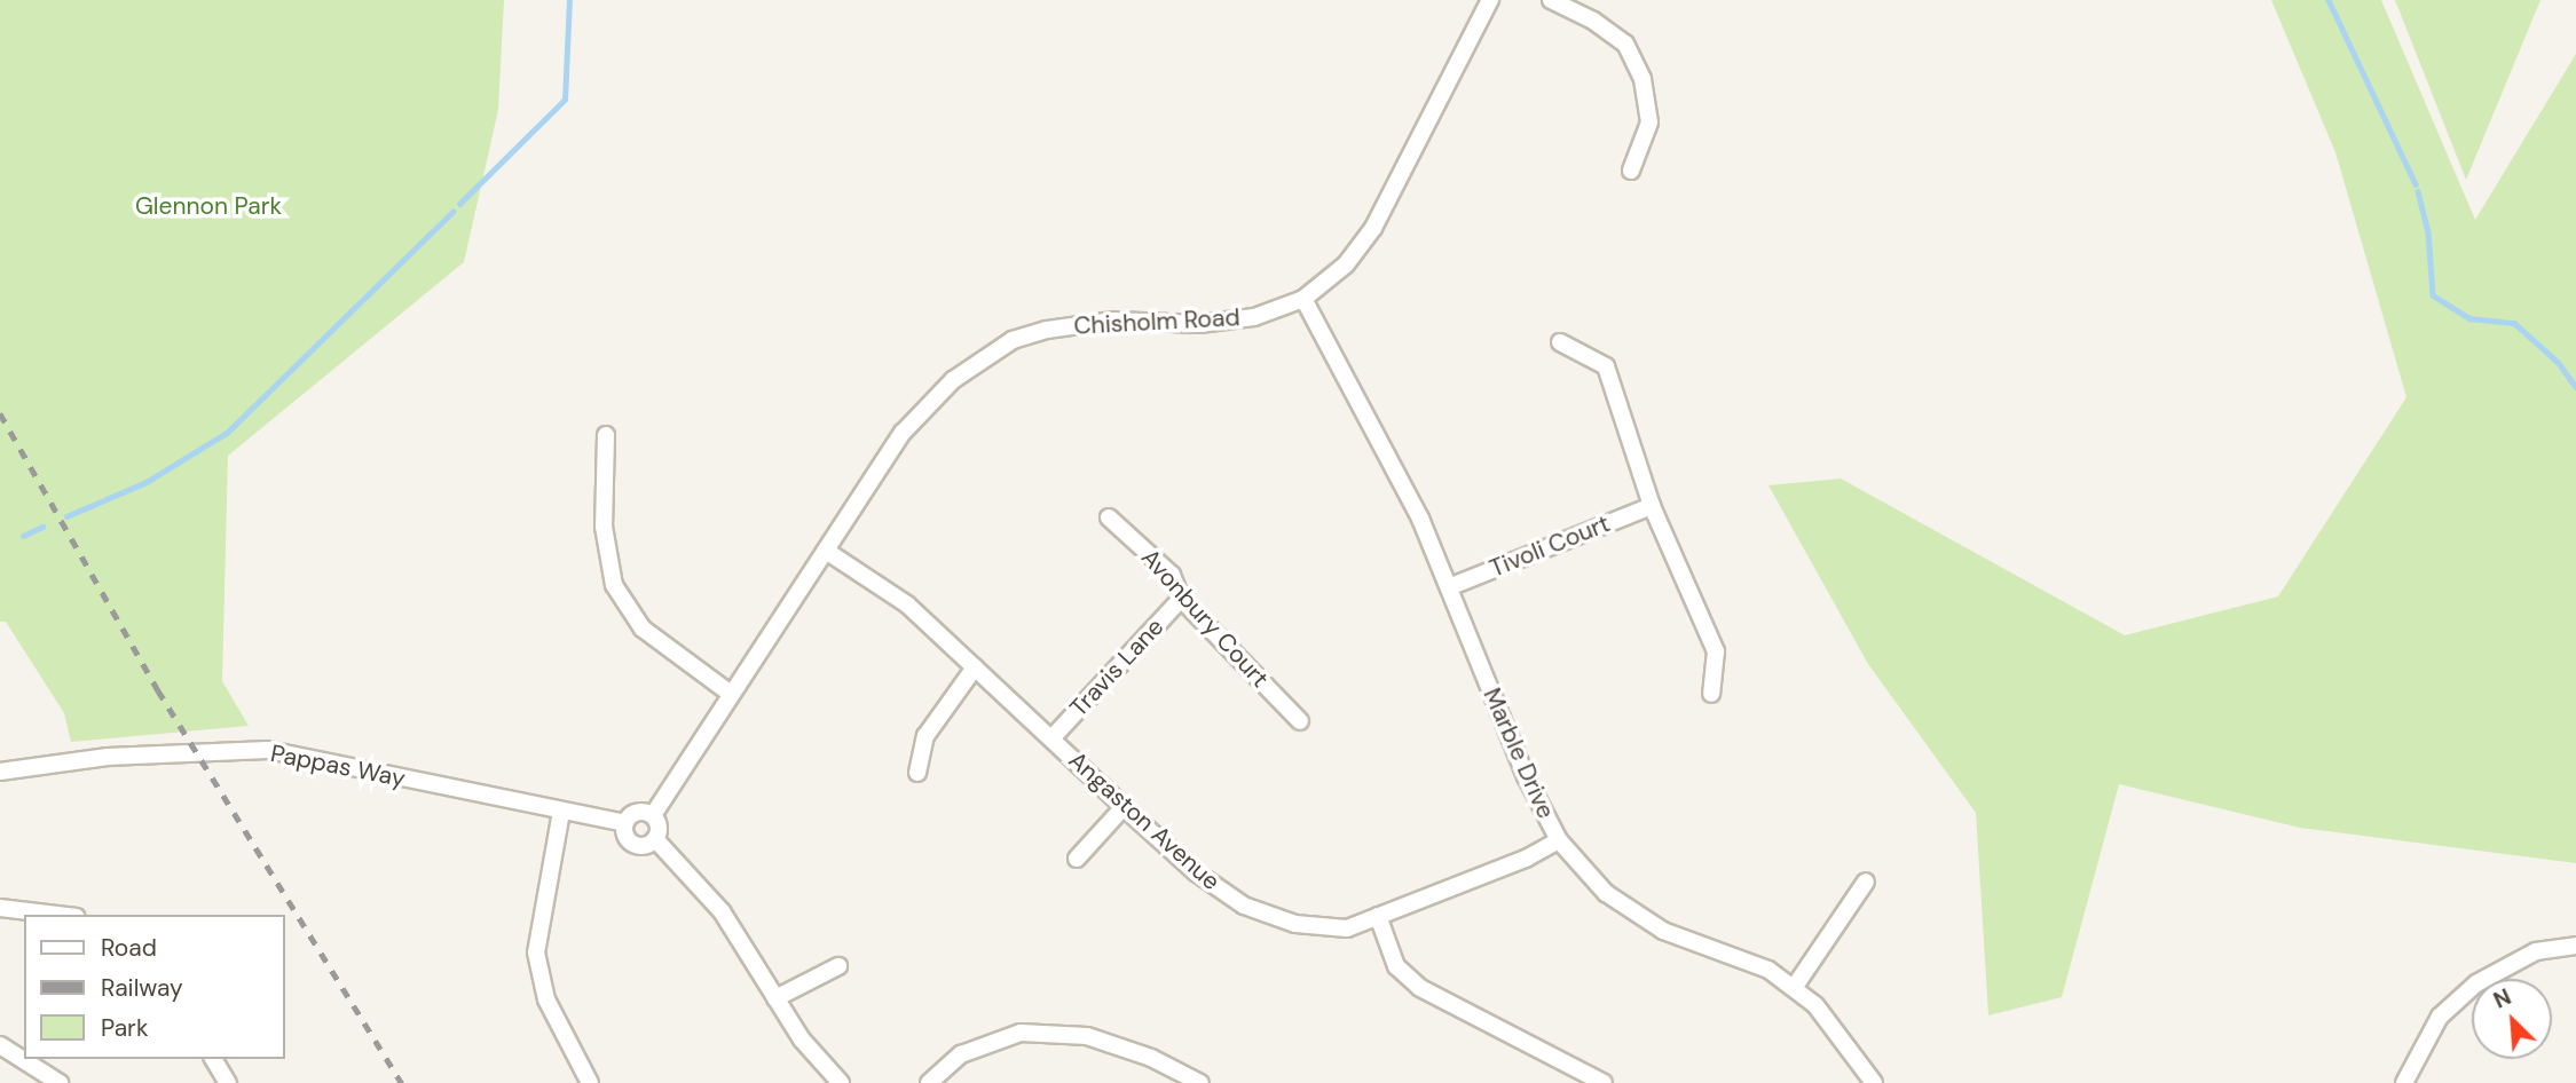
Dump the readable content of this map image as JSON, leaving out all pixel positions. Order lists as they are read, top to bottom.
{
  "streets": {
    "street": [
      "Chisholm Road",
      "Tivoli Court",
      "Avonbury Court",
      "Travis Lane",
      "Marble Drive",
      "Pappas Way",
      "Angaston Avenue"
    ]
  },
  "crossings": [
    ["Chisholm Road", "Marble Drive"],
    ["Chisholm Road", "Pappas Way"],
    ["Chisholm Road", "Angaston Avenue"],
    ["Tivoli Court", "Marble Drive"],
    ["Avonbury Court", "Travis Lane"],
    ["Travis Lane", "Angaston Avenue"],
    ["Marble Drive", "Angaston Avenue"]
  ],
  "parks": ["Glennon Park"],
  "legend": ["Road", "Railway", "Park"],
  "north": "top left"
}
